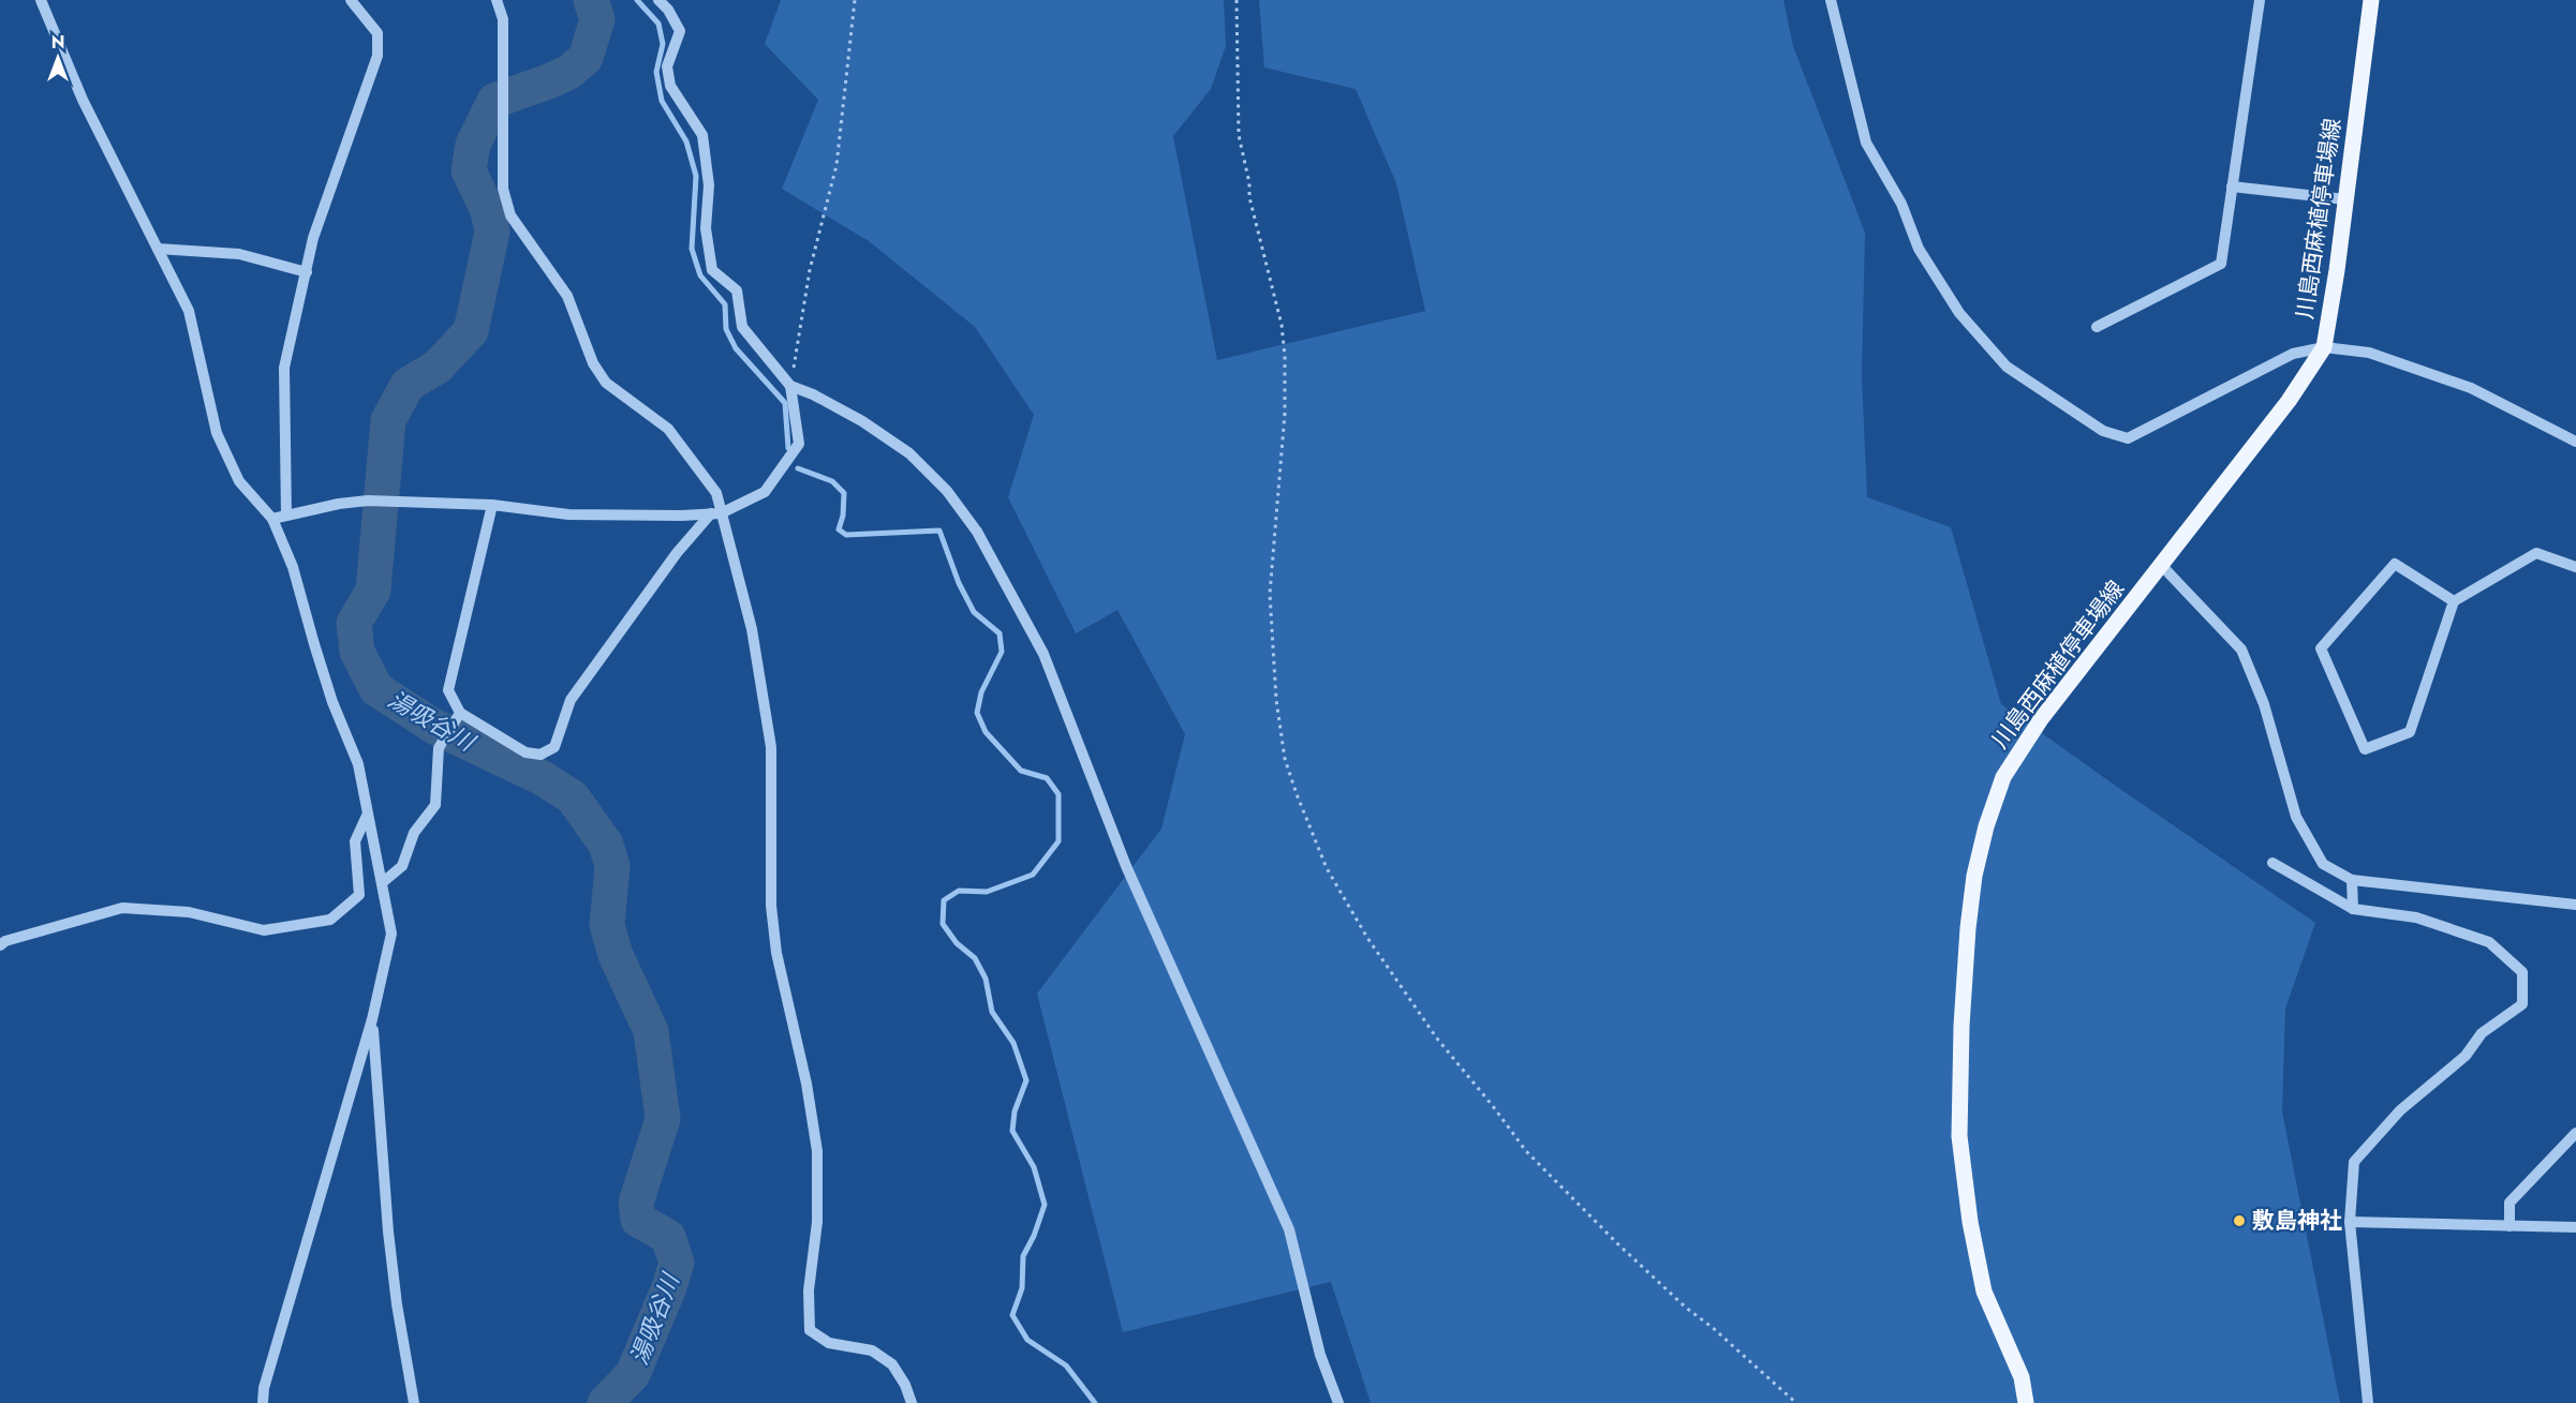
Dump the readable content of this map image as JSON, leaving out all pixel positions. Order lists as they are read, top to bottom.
{
  "streets": {
    "main road": ["川島西麻植停車場線"]
  },
  "water": ["湯吸谷川"],
  "places": ["敷島神社"],
  "north": "top"
}
